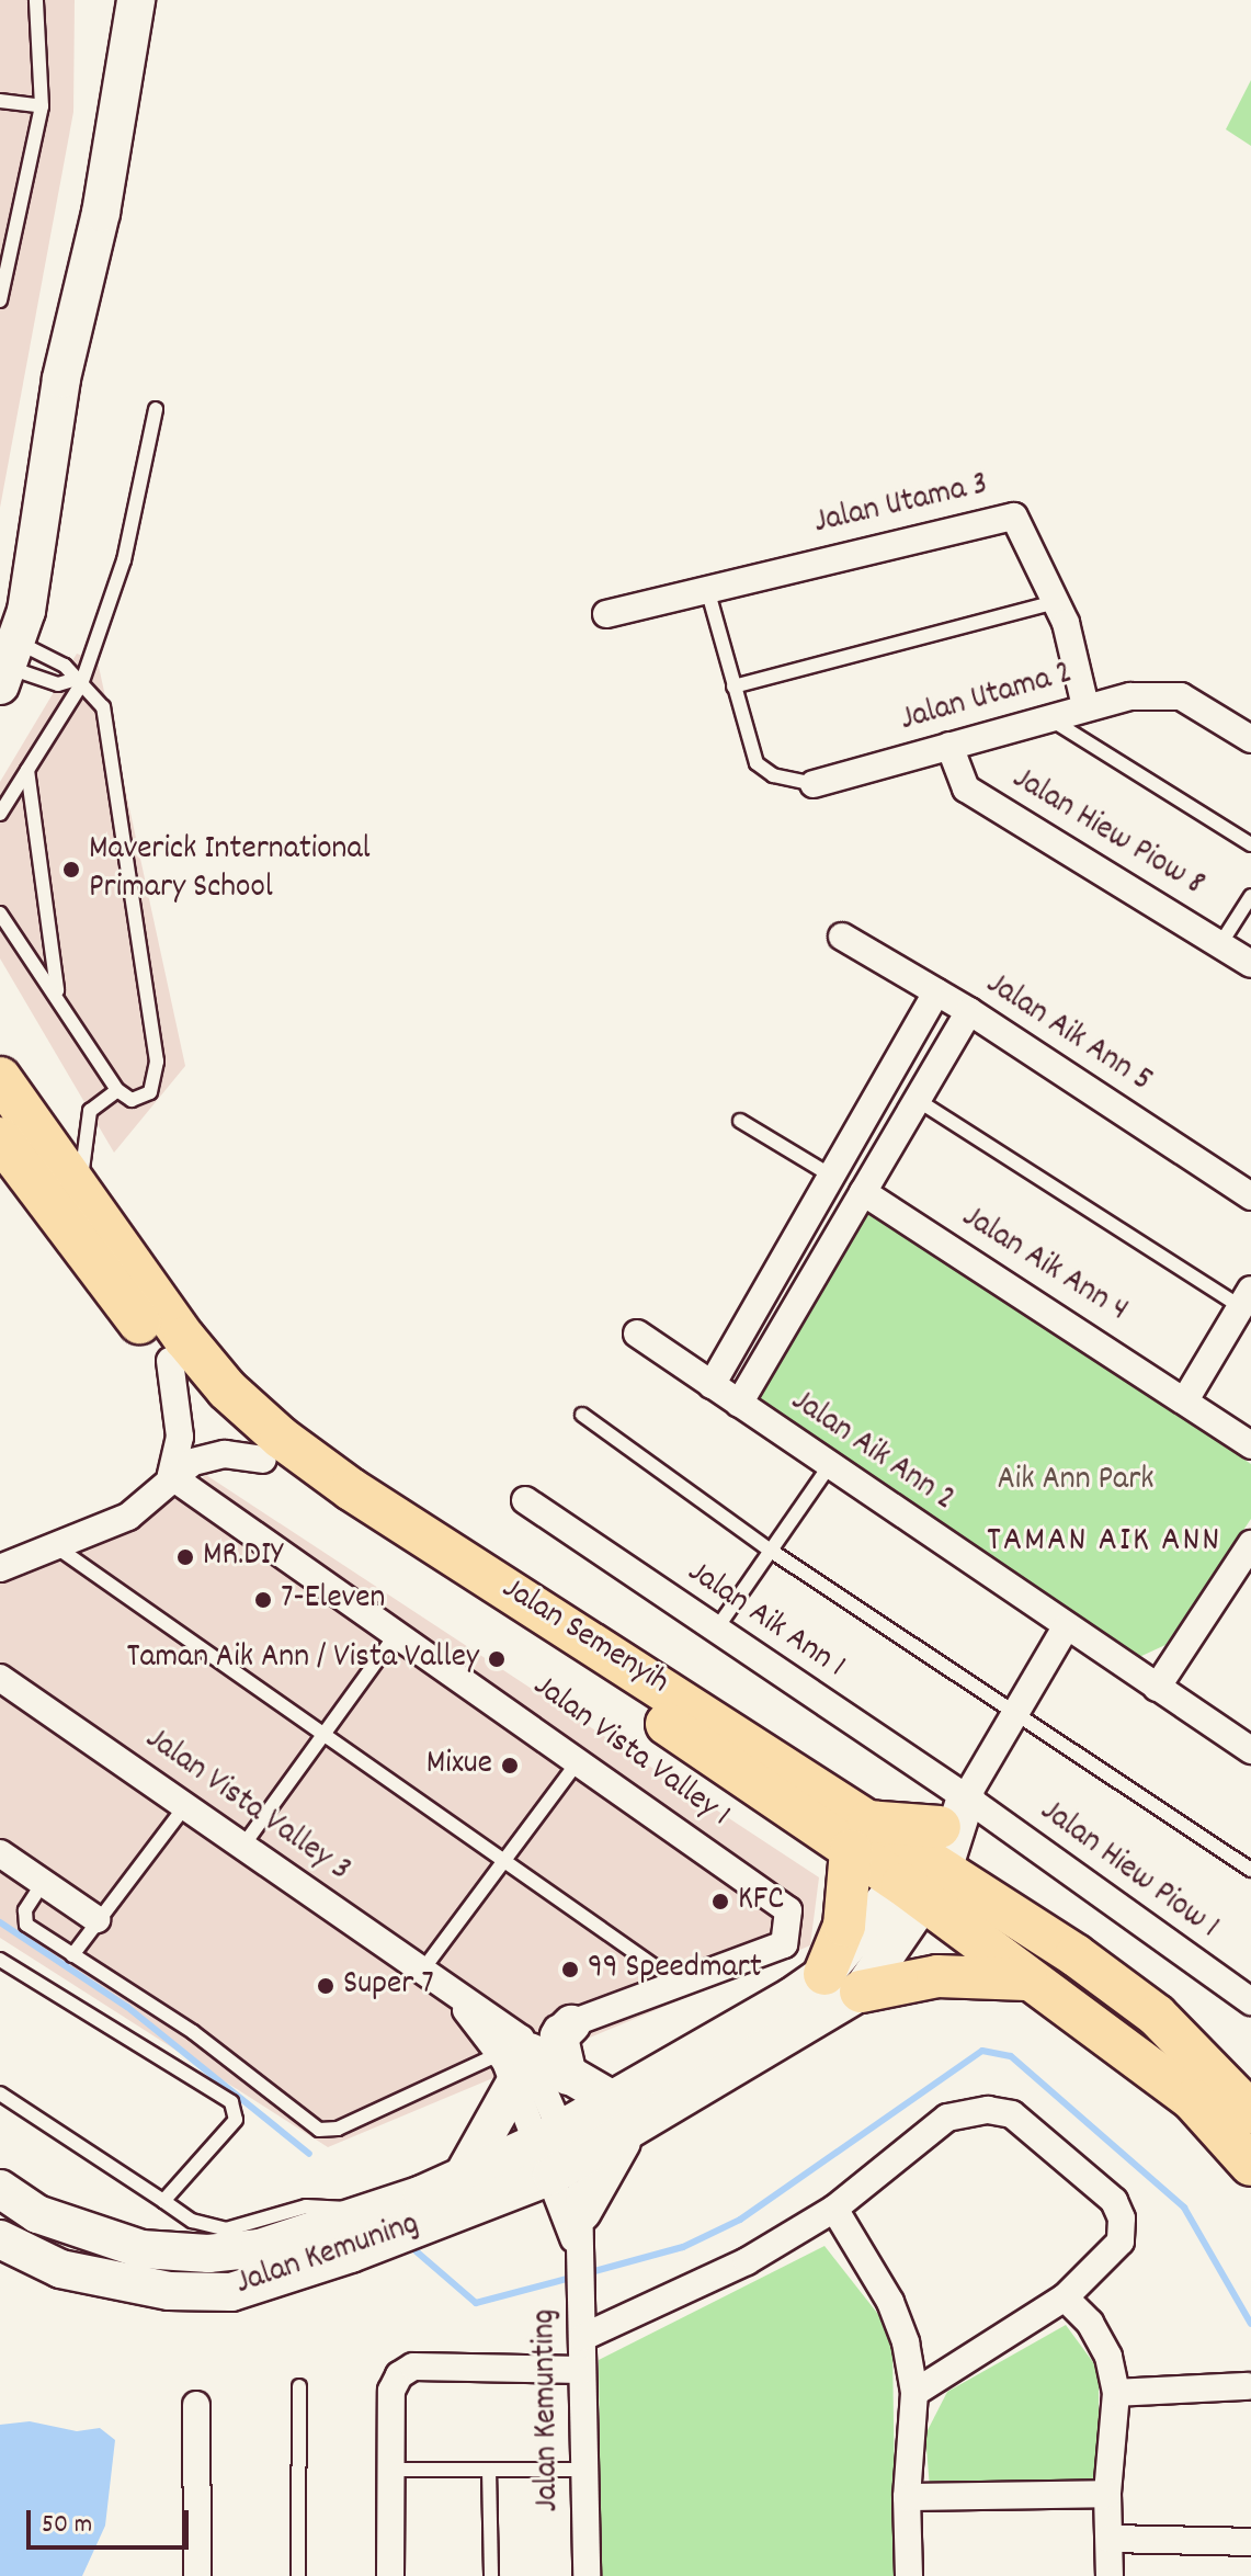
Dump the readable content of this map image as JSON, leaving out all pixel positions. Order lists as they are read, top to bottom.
{
  "streets": {
    "main road": ["Jalan Semenyih"],
    "street": [
      "Jalan Utama 3",
      "Jalan Utama 2",
      "Jalan Hiew Piow 8",
      "Jalan Aik Ann 5",
      "Jalan Aik Ann 4",
      "Jalan Aik Ann 2",
      "Jalan Aik Ann 1",
      "Jalan Vista Valley 1",
      "Jalan Vista Valley 3",
      "Jalan Hiew Piow 1",
      "Jalan Kemuning",
      "Jalan Kemunting"
    ]
  },
  "crossings": [
    ["Jalan Utama 3", "Jalan Utama 2"],
    ["Jalan Utama 2", "Jalan Hiew Piow 8"],
    ["Jalan Aik Ann 1", "Jalan Semenyih"],
    ["Jalan Aik Ann 1", "Jalan Hiew Piow 1"],
    ["Jalan Aik Ann 1", "Jalan Kemuning"],
    ["Jalan Semenyih", "Jalan Hiew Piow 1"],
    ["Jalan Semenyih", "Jalan Kemuning"],
    ["Jalan Vista Valley 1", "Jalan Vista Valley 3"],
    ["Jalan Hiew Piow 1", "Jalan Kemuning"]
  ],
  "districts": ["TAMAN AIK ANN"],
  "parks": ["Aik Ann Park"],
  "places": [
    "Maverick International Primary School",
    "MR.DIY",
    "7-Eleven",
    "Taman Aik Ann / Vista Valley",
    "Mixue",
    "KFC",
    "99 Speedmart",
    "Super 7"
  ],
  "scale_bar": "50 m"
}
